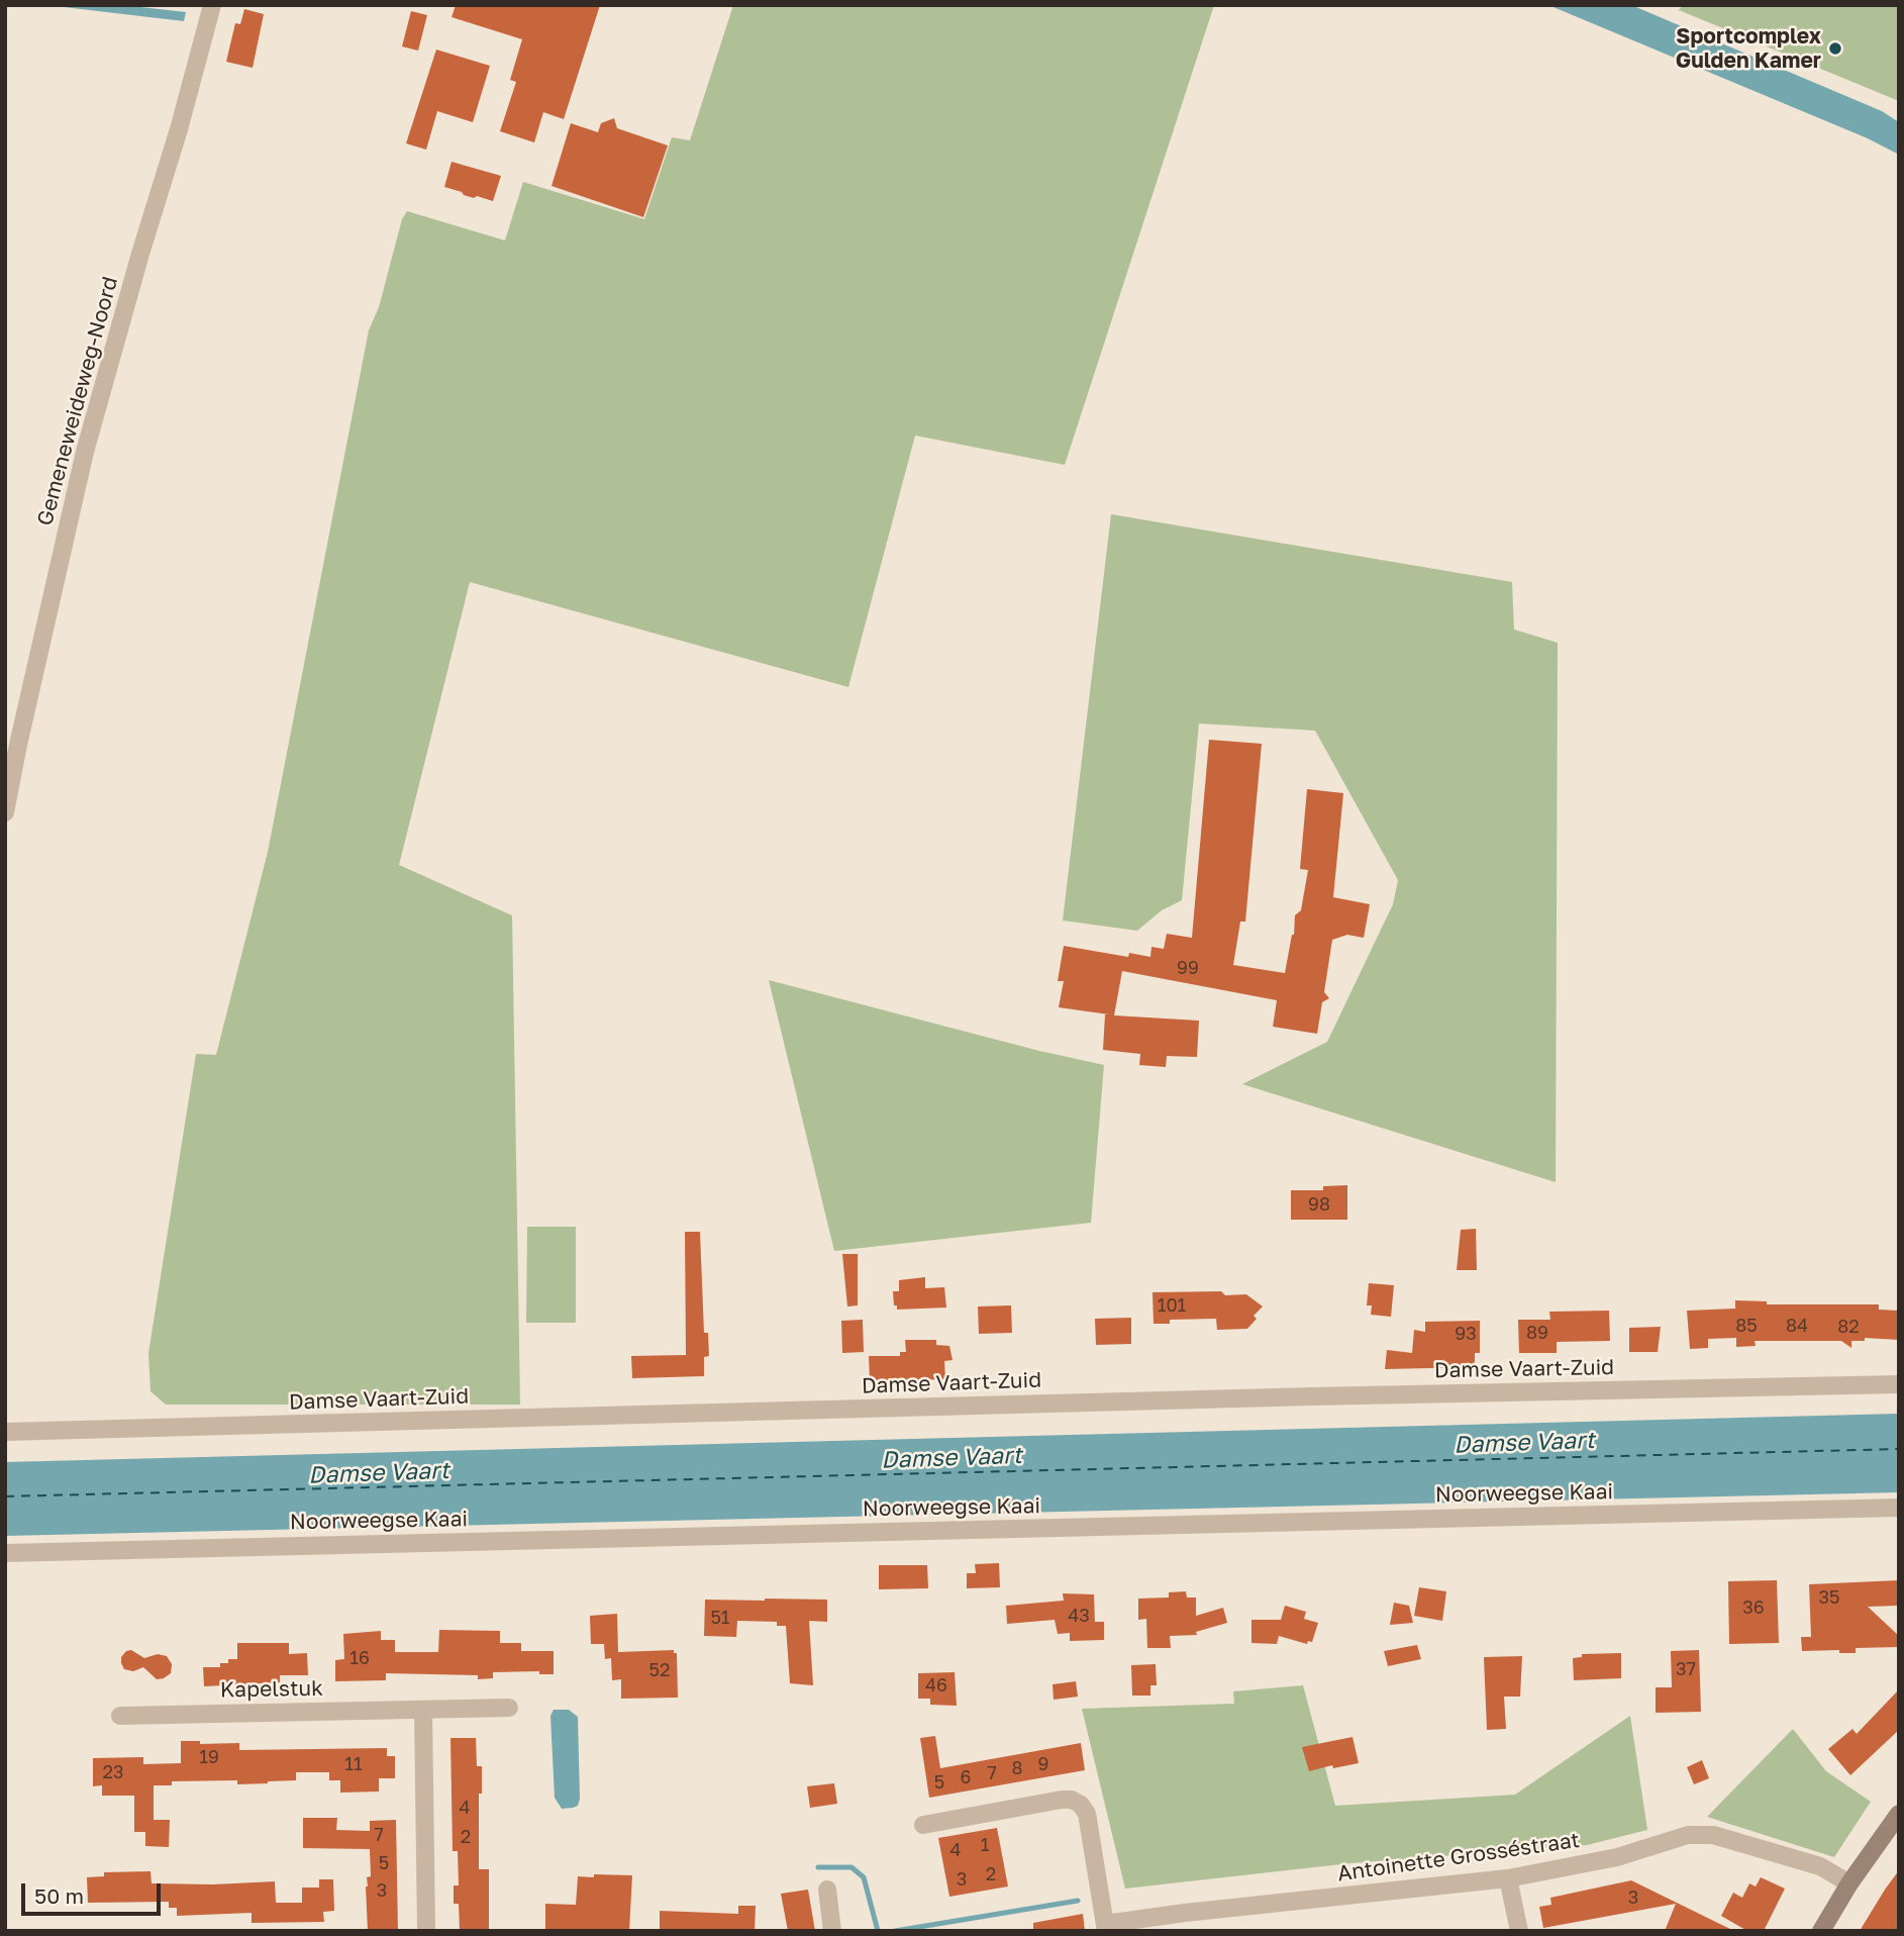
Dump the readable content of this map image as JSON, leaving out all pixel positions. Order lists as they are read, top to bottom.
{
  "streets": {
    "street": [
      "Gemeneweideweg-Noord",
      "Damse Vaart-Zuid",
      "Noorweegse Kaai",
      "Kapelstuk",
      "Antoinette Grosséstraat"
    ]
  },
  "water": ["Damse Vaart"],
  "places": ["Sportcomplex Gulden Kamer"],
  "house_numbers": [
    "99",
    "98",
    "101",
    "85",
    "84",
    "82",
    "89",
    "93",
    "35",
    "36",
    "43",
    "51",
    "16",
    "37",
    "52",
    "46",
    "19",
    "11",
    "9",
    "8",
    "23",
    "7",
    "6",
    "5",
    "4",
    "7",
    "2",
    "1",
    "4",
    "5",
    "2",
    "3",
    "3",
    "3"
  ],
  "scale_bar": "50 m"
}
